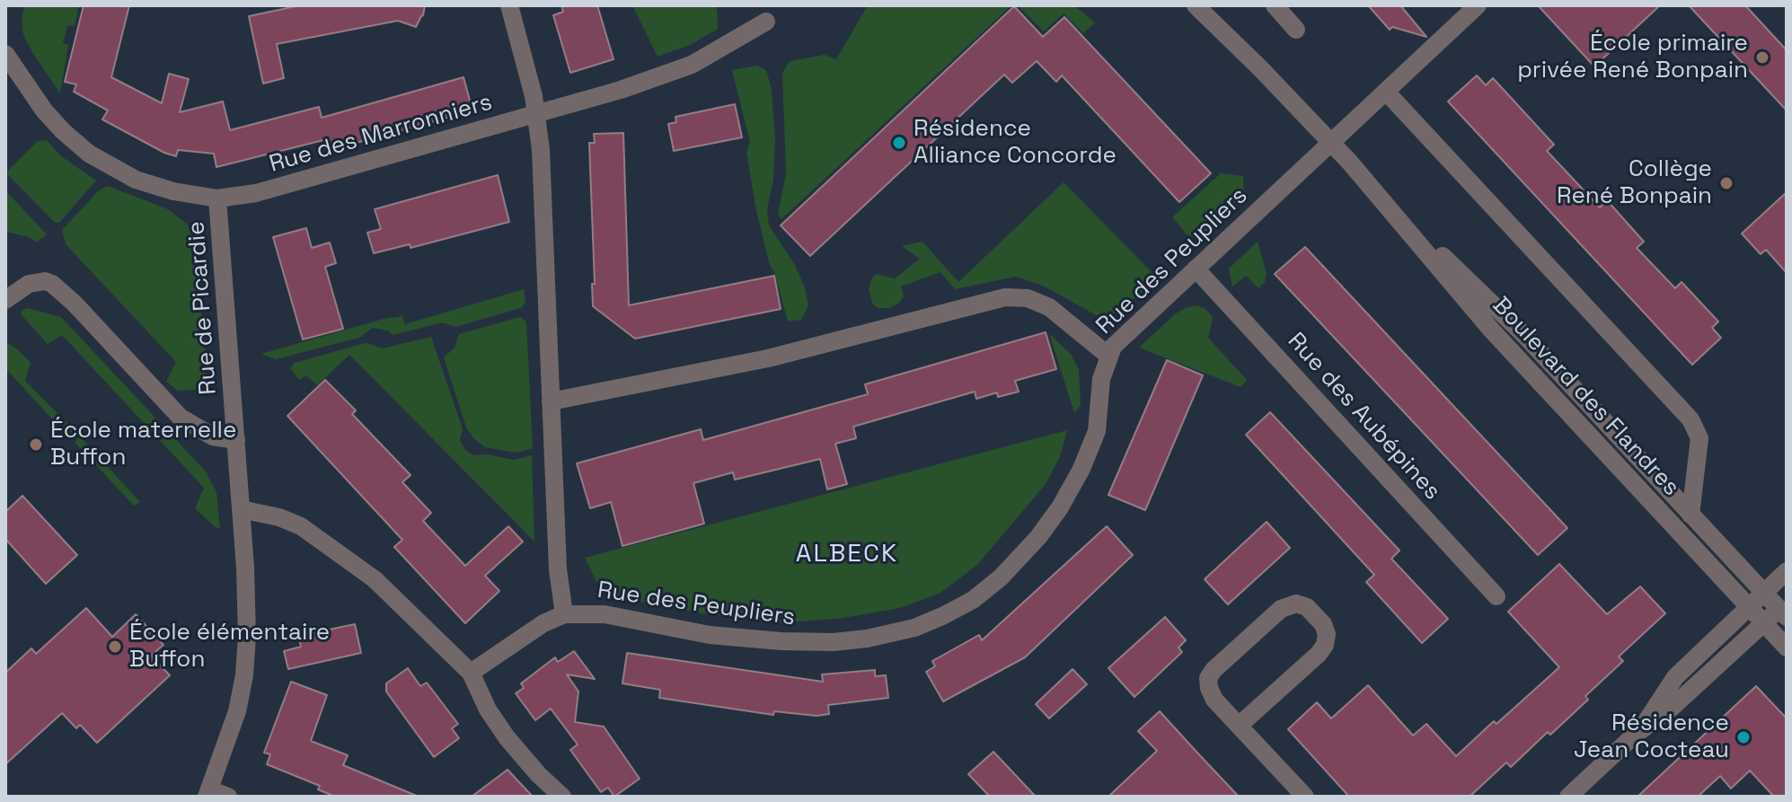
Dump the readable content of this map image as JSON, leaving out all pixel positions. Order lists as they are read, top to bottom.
{
  "streets": {
    "street": [
      "Rue des Marronniers",
      "Rue des Peupliers",
      "Rue de Picardie",
      "Boulevard des Flandres",
      "Rue des Aubépines"
    ]
  },
  "crossings": [
    ["Rue des Marronniers", "Rue de Picardie"],
    ["Rue des Peupliers", "Boulevard des Flandres"],
    ["Rue des Peupliers", "Rue des Aubépines"]
  ],
  "districts": ["ALBECK"],
  "places": [
    "École primaire privée René Bonpain",
    "Résidence Alliance Concorde",
    "Collège René Bonpain",
    "École maternelle Buffon",
    "École élémentaire Buffon",
    "Résidence Jean Cocteau"
  ]
}
